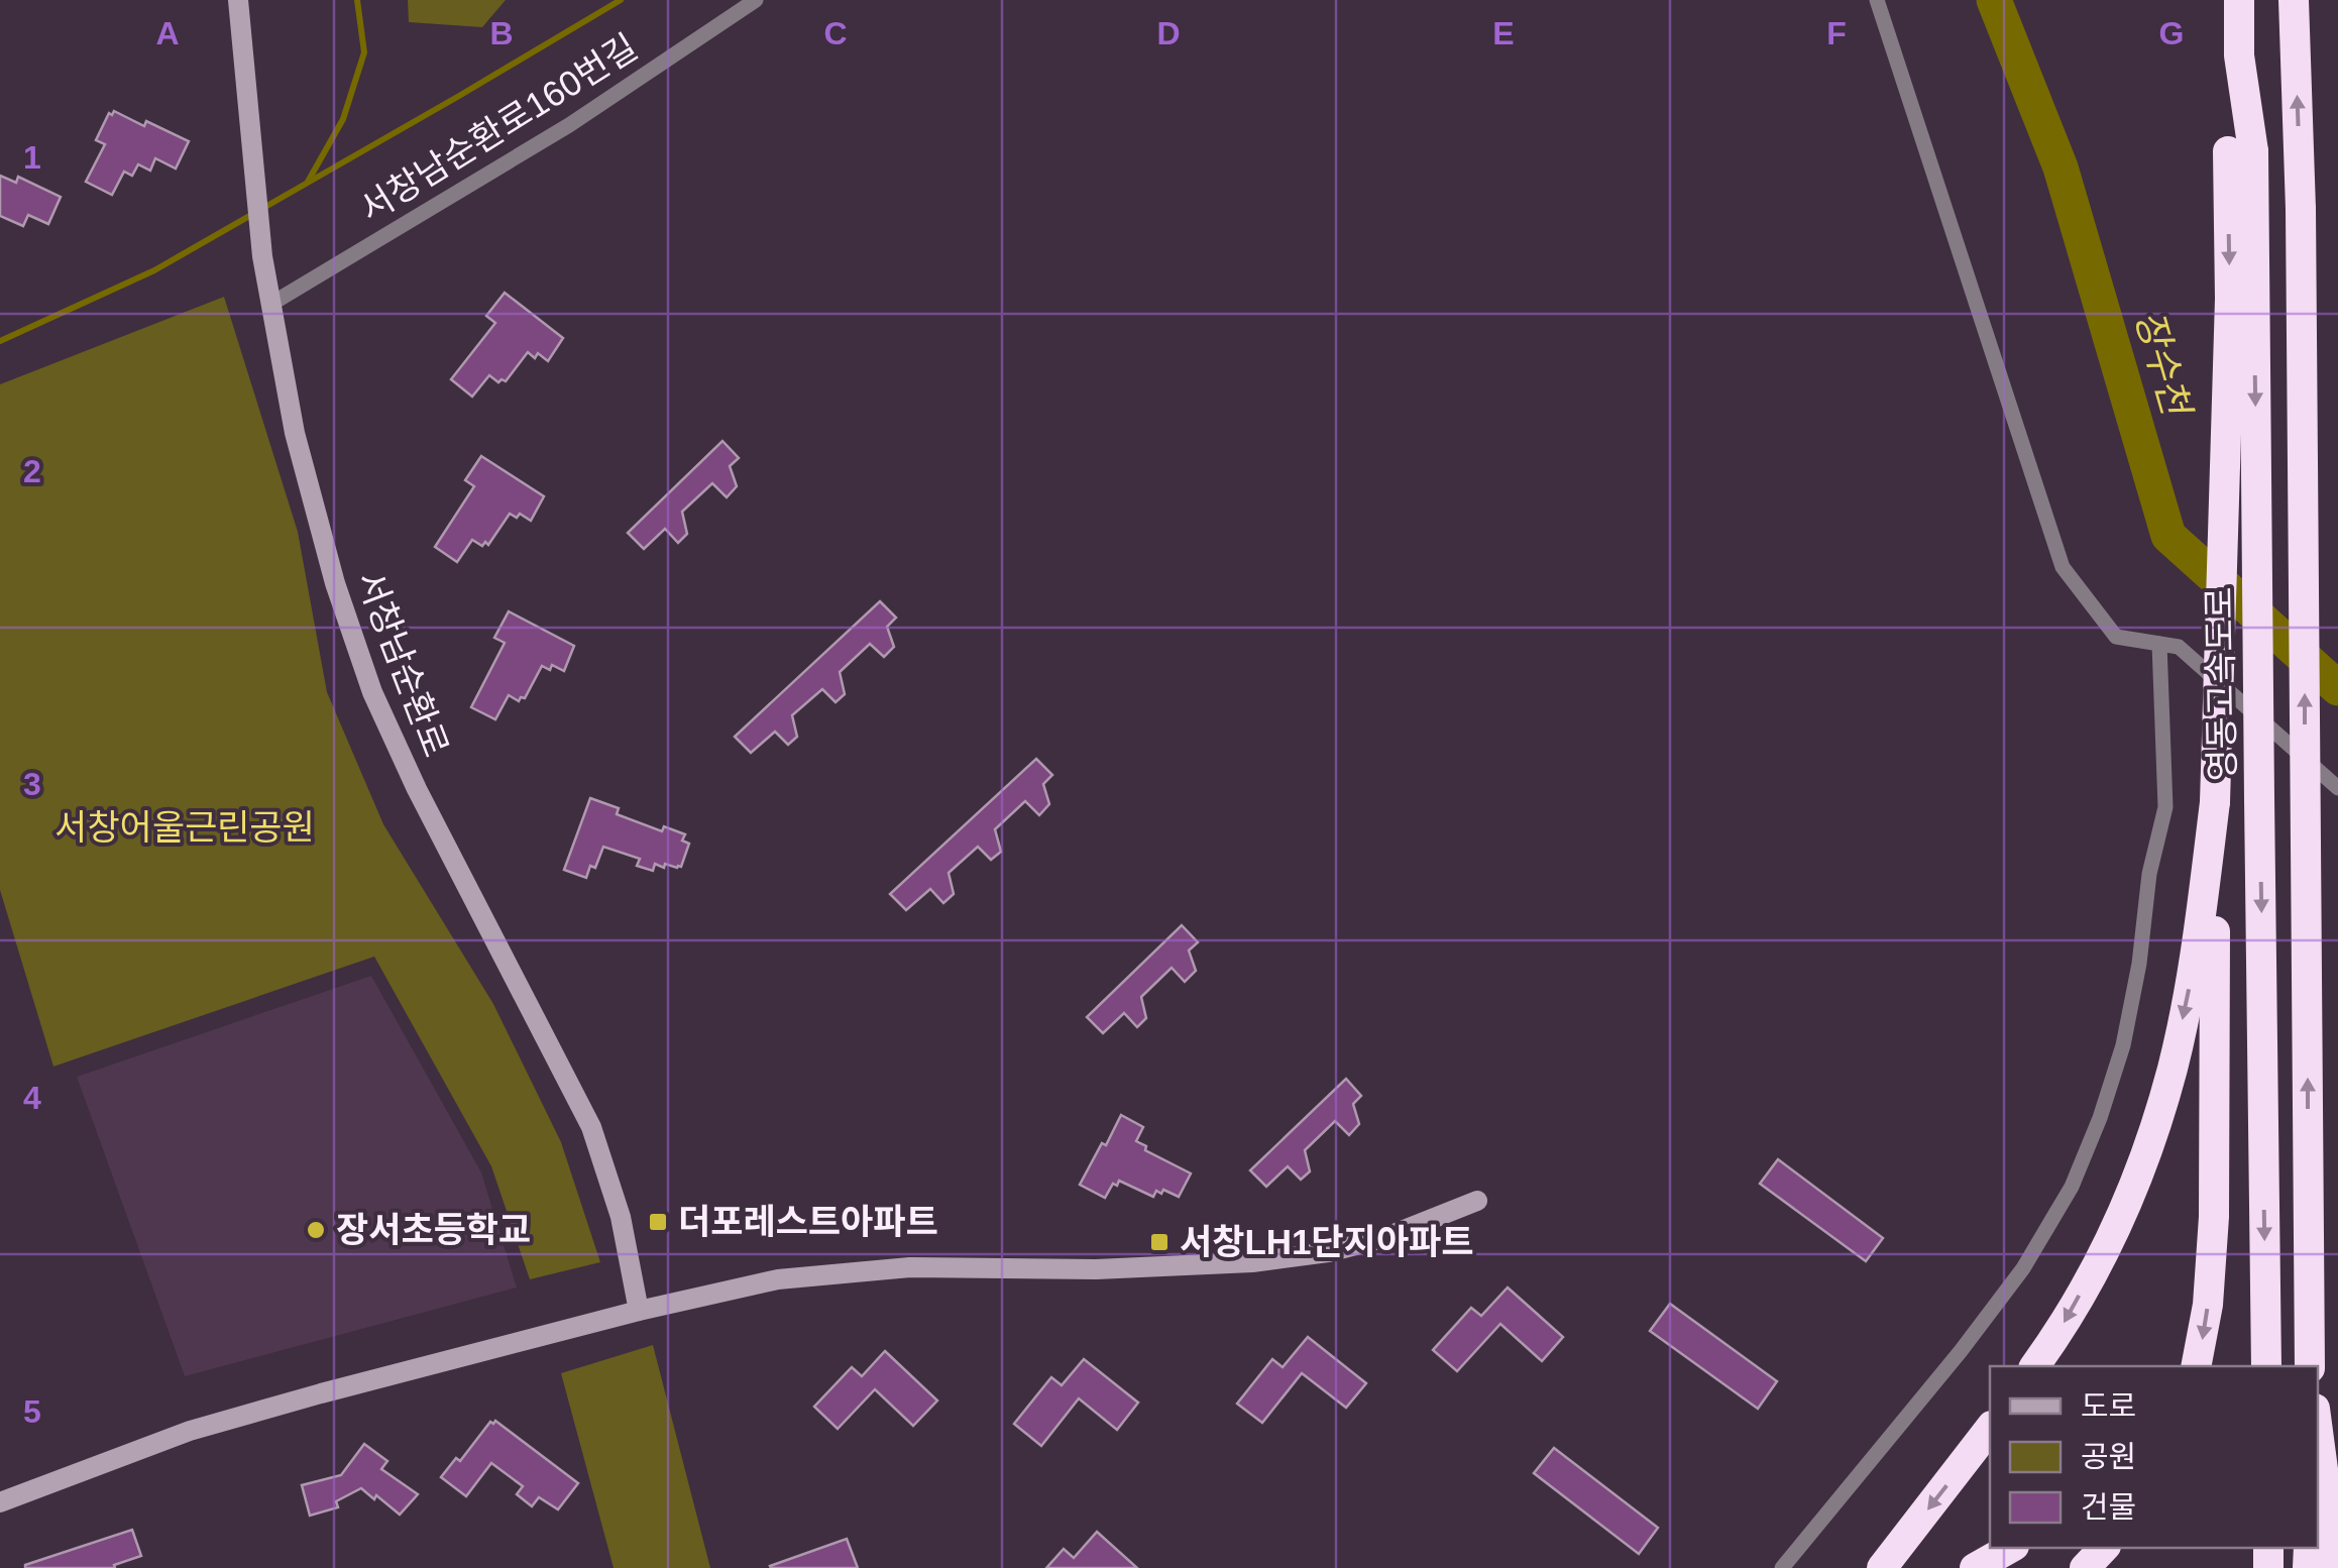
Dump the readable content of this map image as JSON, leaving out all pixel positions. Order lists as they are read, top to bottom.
{
  "streets": {
    "highway": ["영동고속도로"],
    "street": ["서창남순환로160번길", "서창남순환로"]
  },
  "crossings": [
    ["서창남순환로160번길", "서창남순환로"]
  ],
  "water": ["장수천"],
  "parks": ["서창어울근린공원"],
  "places": {
    "transit": ["더포레스트아파트", "서창LH1단지아파트"],
    "other": ["장서초등학교"]
  },
  "legend": ["도로", "공원", "건물"],
  "grid": {
    "columns": [
      "A",
      "B",
      "C",
      "D",
      "E",
      "F",
      "G"
    ],
    "rows": [
      "1",
      "2",
      "3",
      "4",
      "5"
    ]
  }
}
